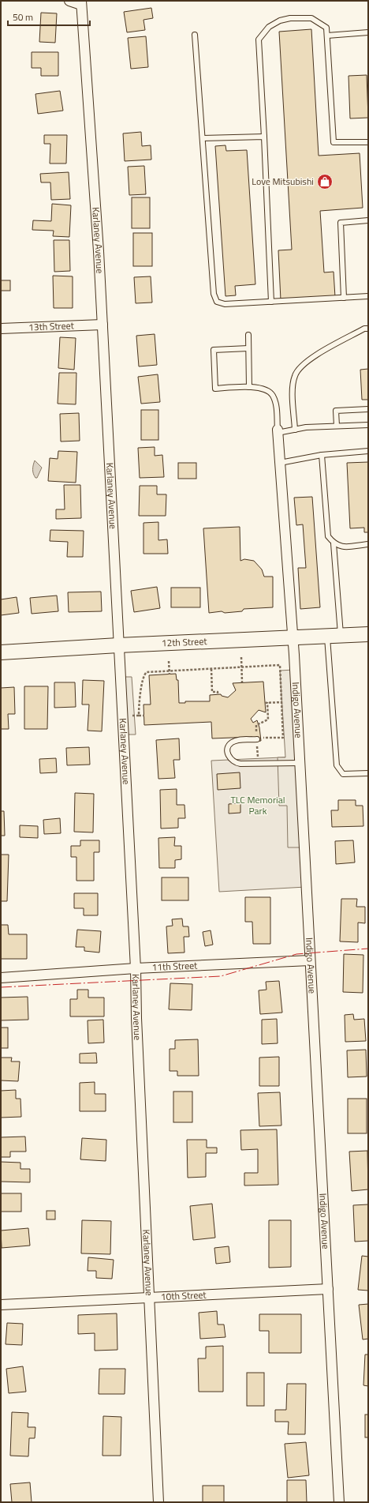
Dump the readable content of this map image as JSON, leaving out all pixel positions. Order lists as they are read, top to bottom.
{
  "streets": {
    "main road": ["12th Street"],
    "street": [
      "Karlaney Avenue",
      "13th Street",
      "Indigo Avenue",
      "11th Street",
      "10th Street"
    ]
  },
  "crossings": [
    ["Karlaney Avenue", "13th Street"],
    ["Karlaney Avenue", "12th Street"],
    ["Karlaney Avenue", "11th Street"],
    ["Karlaney Avenue", "10th Street"],
    ["12th Street", "Indigo Avenue"],
    ["Indigo Avenue", "11th Street"],
    ["Indigo Avenue", "10th Street"]
  ],
  "parks": ["TLC Memorial Park"],
  "places": {
    "shop": ["Love Mitsubishi"]
  },
  "scale_bar": "50 m"
}
